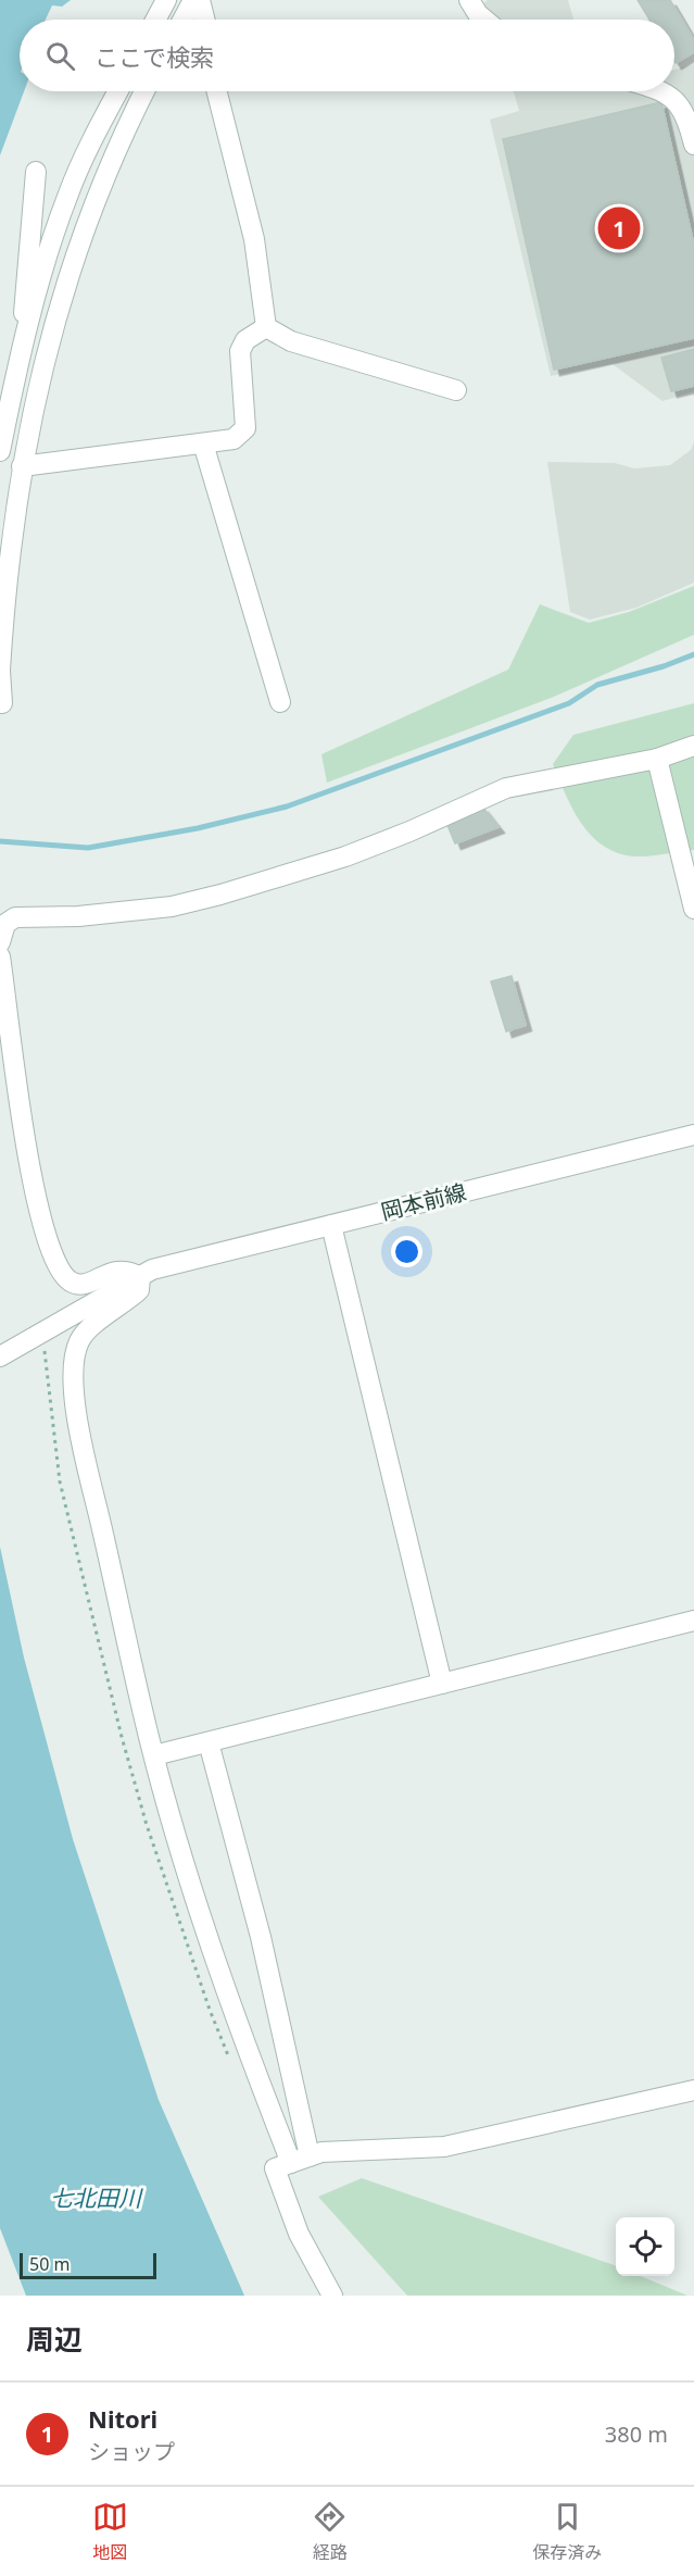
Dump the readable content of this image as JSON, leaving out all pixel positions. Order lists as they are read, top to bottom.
{
  "streets": {
    "street": ["岡本前線"]
  },
  "water": ["七北田川"],
  "scale_bar": "50 m",
  "page": {
    "search": "ここで検索",
    "pins": "1",
    "scale": "50 m",
    "heading": "周辺",
    "list": [
      {
        "mark": "1",
        "name": "Nitori",
        "note": "ショップ",
        "value": "380 m"
      }
    ],
    "nav": ["地図", "経路", "保存済み"]
  }
}
